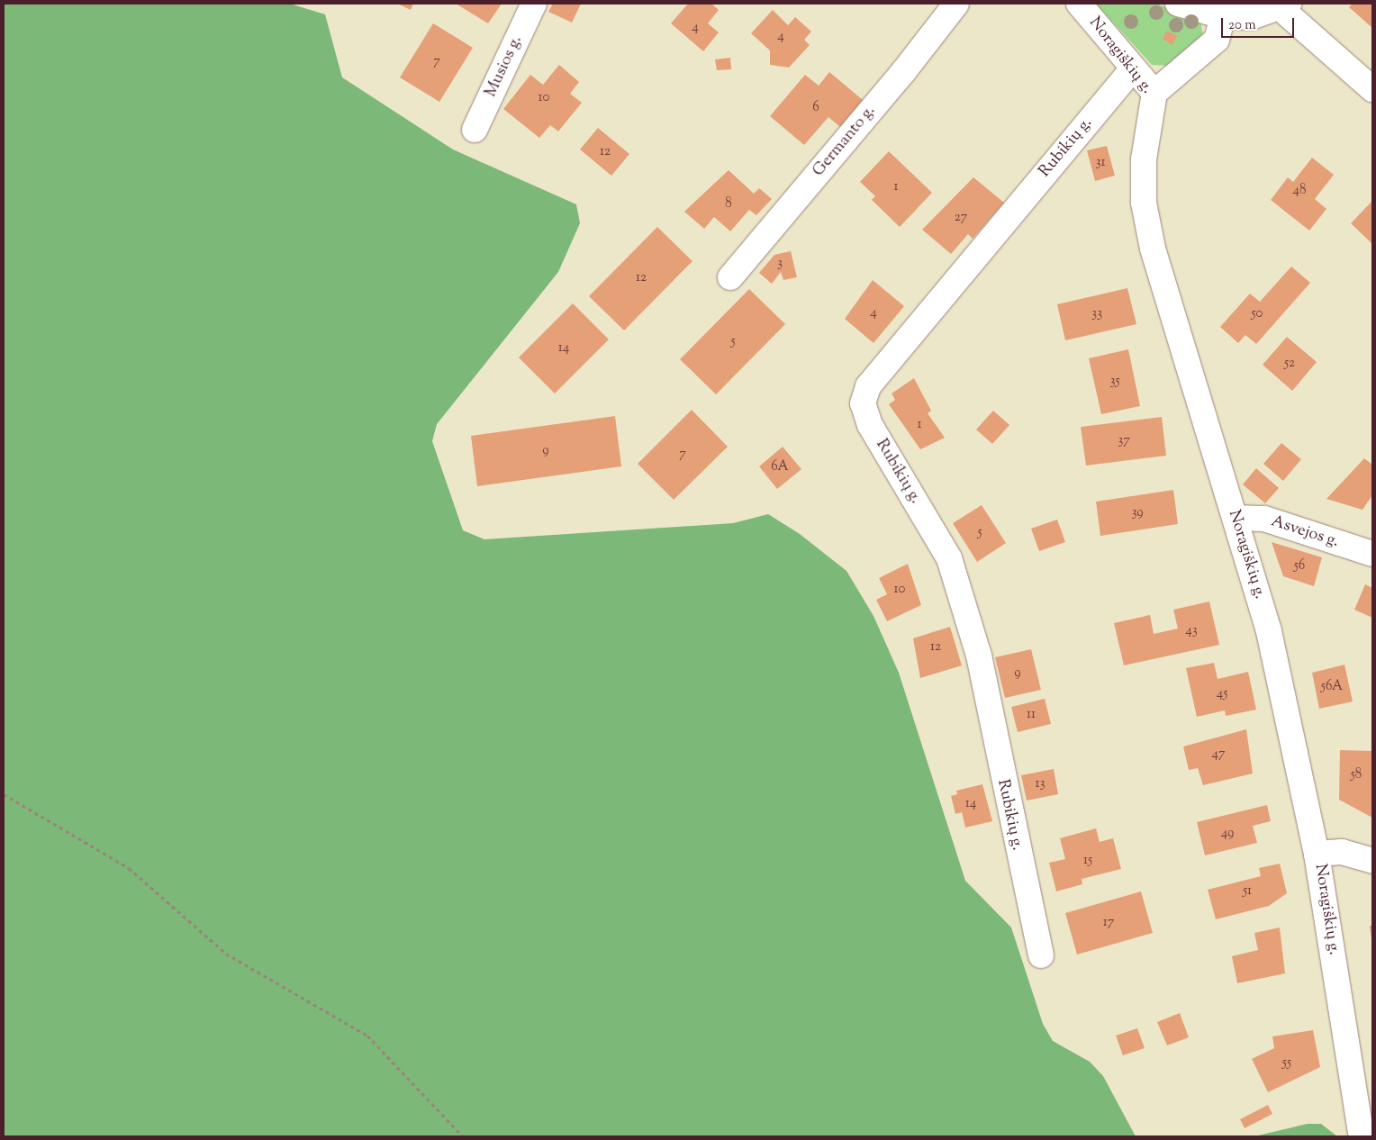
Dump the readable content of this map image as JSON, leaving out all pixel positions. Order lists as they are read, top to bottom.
{
  "streets": {
    "street": [
      "Noragiškių g.",
      "Musios g.",
      "Germanto g.",
      "Rubikių g.",
      "Asvejos g."
    ]
  },
  "crossings": [
    ["Noragiškių g.", "Rubikių g."],
    ["Noragiškių g.", "Asvejos g."]
  ],
  "house_numbers": [
    "4",
    "4",
    "7",
    "10",
    "6",
    "12",
    "31",
    "1",
    "48",
    "8",
    "27",
    "3",
    "12",
    "4",
    "33",
    "50",
    "5",
    "14",
    "52",
    "35",
    "1",
    "37",
    "9",
    "7",
    "6A",
    "39",
    "5",
    "56",
    "10",
    "43",
    "12",
    "9",
    "56A",
    "45",
    "11",
    "47",
    "58",
    "13",
    "14",
    "49",
    "15",
    "51",
    "17",
    "55"
  ],
  "scale_bar": "20 m"
}
